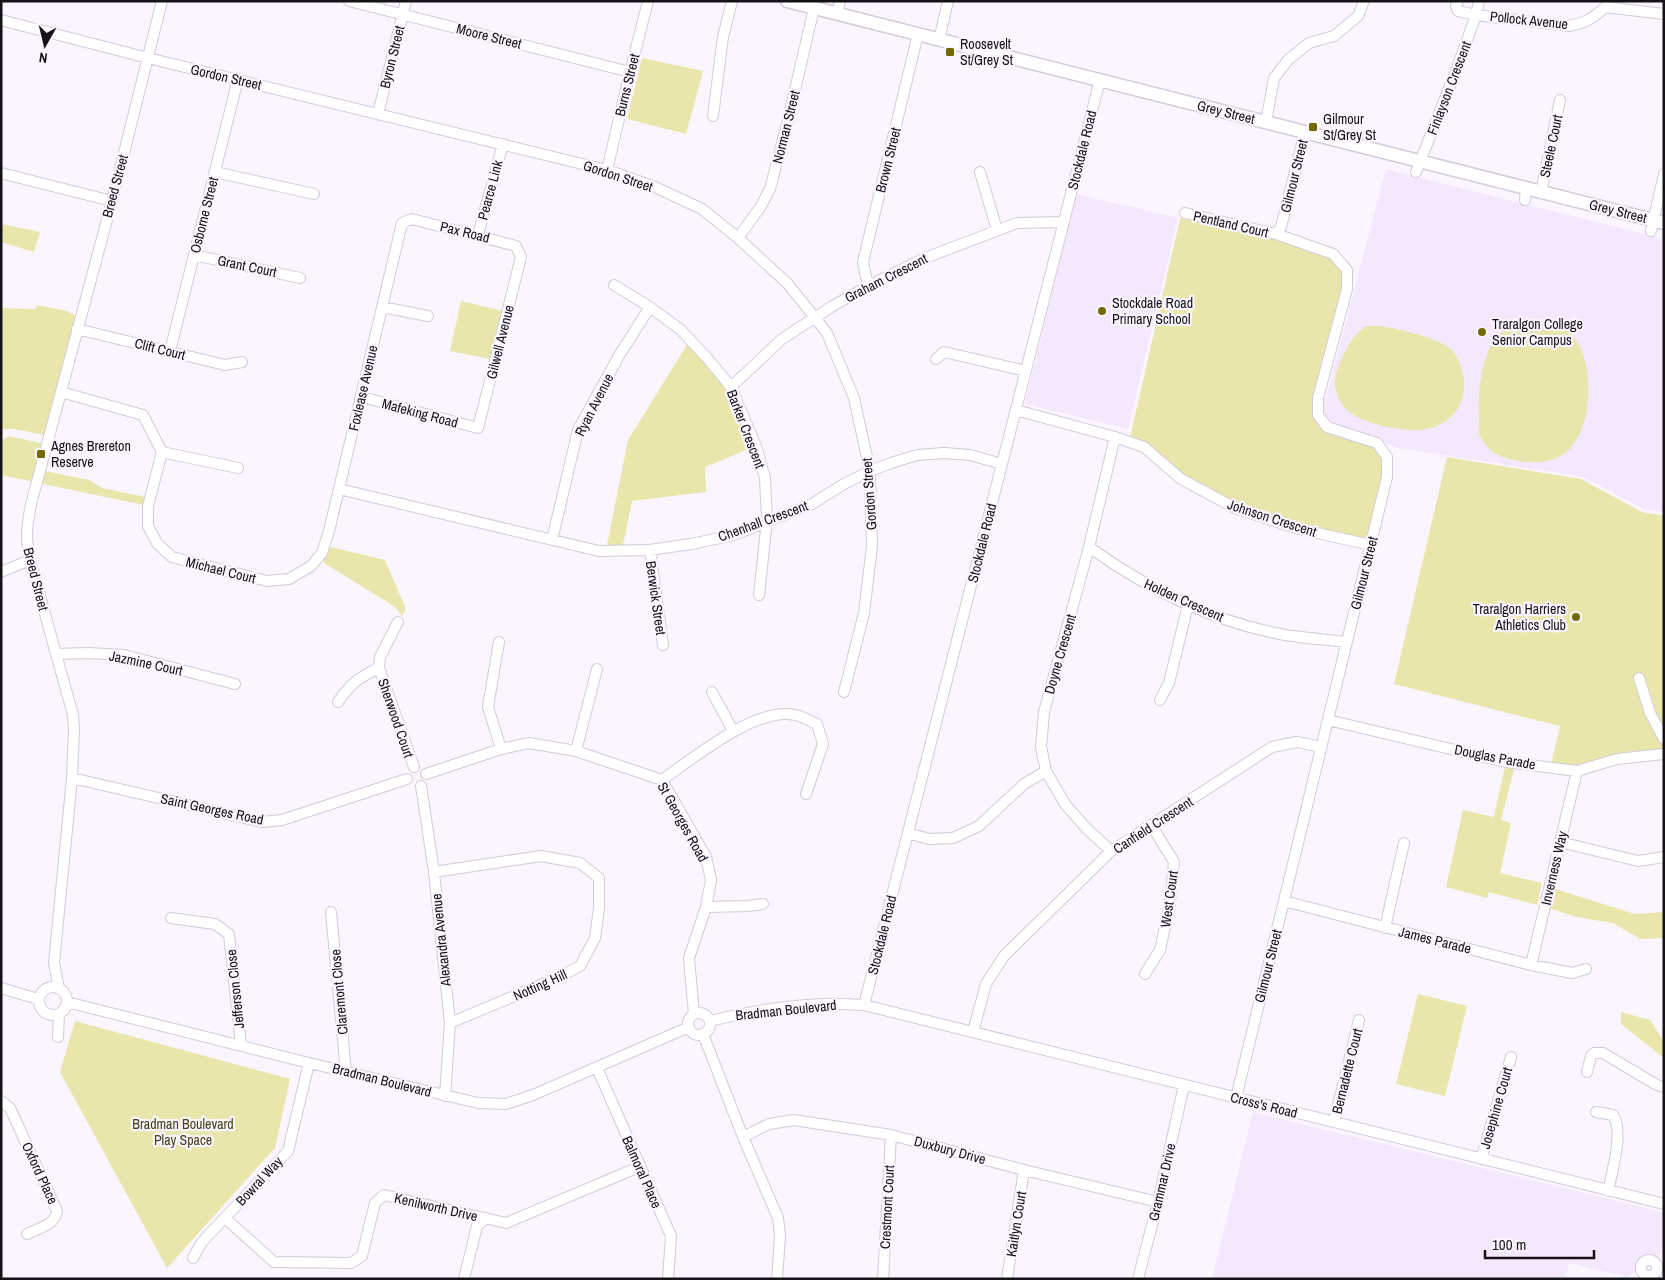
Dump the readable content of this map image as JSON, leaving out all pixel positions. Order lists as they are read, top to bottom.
{
  "streets": {
    "main road": ["Grey Street"],
    "street": [
      "Pollock Avenue",
      "Moore Street",
      "Byron Street",
      "Gordon Street",
      "Burns Street",
      "Finlayson Crescent",
      "Norman Street",
      "Steele Court",
      "Stockdale Road",
      "Brown Street",
      "Gilmour Street",
      "Breed Street",
      "Pearce Link",
      "Osborne Street",
      "Pentland Court",
      "Pax Road",
      "Grant Court",
      "Graham Crescent",
      "Gilwell Avenue",
      "Clift Court",
      "Foxlease Avenue",
      "Ryan Avenue",
      "Mafeking Road",
      "Barker Crescent",
      "Johnson Crescent",
      "Chenhall Crescent",
      "Michael Court",
      "Berwick Street",
      "Holden Crescent",
      "Doyne Crescent",
      "Jazmine Court",
      "Sherwood Court",
      "Douglas Parade",
      "Saint Georges Road",
      "St Georges Road",
      "Canfield Crescent",
      "Inverness Way",
      "West Court",
      "Alexandra Avenue",
      "James Parade",
      "Notting Hill",
      "Jefferson Close",
      "Claremont Close",
      "Bradman Boulevard",
      "Bernadette Court",
      "Cross's Road",
      "Josephine Court",
      "Duxbury Drive",
      "Balmoral Place",
      "Oxford Place",
      "Bowral Way",
      "Grammar Drive",
      "Kenilworth Drive",
      "Crestmont Court",
      "Kaitlyn Court"
    ]
  },
  "crossings": [
    ["Pollock Avenue", "Finlayson Crescent"],
    ["Moore Street", "Byron Street"],
    ["Moore Street", "Burns Street"],
    ["Byron Street", "Gordon Street"],
    ["Gordon Street", "Burns Street"],
    ["Gordon Street", "Norman Street"],
    ["Gordon Street", "Breed Street"],
    ["Gordon Street", "Pearce Link"],
    ["Gordon Street", "Osborne Street"],
    ["Gordon Street", "Graham Crescent"],
    ["Gordon Street", "Chenhall Crescent"],
    ["Finlayson Crescent", "Grey Street"],
    ["Grey Street", "Norman Street"],
    ["Grey Street", "Steele Court"],
    ["Grey Street", "Stockdale Road"],
    ["Grey Street", "Brown Street"],
    ["Grey Street", "Gilmour Street"],
    ["Stockdale Road", "Graham Crescent"],
    ["Stockdale Road", "Johnson Crescent"],
    ["Stockdale Road", "Chenhall Crescent"],
    ["Stockdale Road", "Bradman Boulevard"],
    ["Stockdale Road", "Cross's Road"],
    ["Brown Street", "Graham Crescent"],
    ["Gilmour Street", "Pentland Court"],
    ["Gilmour Street", "Johnson Crescent"],
    ["Gilmour Street", "Holden Crescent"],
    ["Gilmour Street", "Douglas Parade"],
    ["Gilmour Street", "Canfield Crescent"],
    ["Gilmour Street", "James Parade"],
    ["Gilmour Street", "Cross's Road"],
    ["Breed Street", "Clift Court"],
    ["Breed Street", "Jazmine Court"],
    ["Breed Street", "Saint Georges Road"],
    ["Breed Street", "Bradman Boulevard"],
    ["Pearce Link", "Pax Road"],
    ["Osborne Street", "Grant Court"],
    ["Osborne Street", "Clift Court"],
    ["Pax Road", "Gilwell Avenue"],
    ["Pax Road", "Foxlease Avenue"],
    ["Graham Crescent", "Barker Crescent"],
    ["Gilwell Avenue", "Mafeking Road"],
    ["Foxlease Avenue", "Mafeking Road"],
    ["Foxlease Avenue", "Chenhall Crescent"],
    ["Foxlease Avenue", "Michael Court"],
    ["Ryan Avenue", "Barker Crescent"],
    ["Ryan Avenue", "Chenhall Crescent"],
    ["Barker Crescent", "Chenhall Crescent"],
    ["Johnson Crescent", "Doyne Crescent"],
    ["Chenhall Crescent", "Berwick Street"],
    ["Holden Crescent", "Doyne Crescent"],
    ["Doyne Crescent", "Canfield Crescent"],
    ["Sherwood Court", "Saint Georges Road"],
    ["Sherwood Court", "St Georges Road"],
    ["Sherwood Court", "Alexandra Avenue"],
    ["Douglas Parade", "Inverness Way"],
    ["Saint Georges Road", "St Georges Road"],
    ["Saint Georges Road", "Alexandra Avenue"],
    ["St Georges Road", "Alexandra Avenue"],
    ["St Georges Road", "Bradman Boulevard"],
    ["Canfield Crescent", "West Court"],
    ["Canfield Crescent", "Cross's Road"],
    ["Inverness Way", "James Parade"],
    ["Alexandra Avenue", "Notting Hill"],
    ["Alexandra Avenue", "Bradman Boulevard"],
    ["Jefferson Close", "Bradman Boulevard"],
    ["Claremont Close", "Bradman Boulevard"],
    ["Bradman Boulevard", "Cross's Road"],
    ["Bradman Boulevard", "Balmoral Place"],
    ["Bradman Boulevard", "Bowral Way"],
    ["Bernadette Court", "Cross's Road"],
    ["Cross's Road", "Josephine Court"],
    ["Cross's Road", "Grammar Drive"],
    ["Duxbury Drive", "Grammar Drive"],
    ["Duxbury Drive", "Crestmont Court"],
    ["Duxbury Drive", "Kaitlyn Court"],
    ["Balmoral Place", "Kenilworth Drive"],
    ["Bowral Way", "Kenilworth Drive"]
  ],
  "parks": ["Bradman Boulevard Play Space"],
  "places": {
    "transit": ["Roosevelt St/Grey St", "Gilmour St/Grey St", "Agnes Brereton Reserve"],
    "other": ["Stockdale Road Primary School", "Traralgon College Senior Campus", "Traralgon Harriers Athletics Club"]
  },
  "scale_bar": "100 m",
  "north": "bottom"
}
